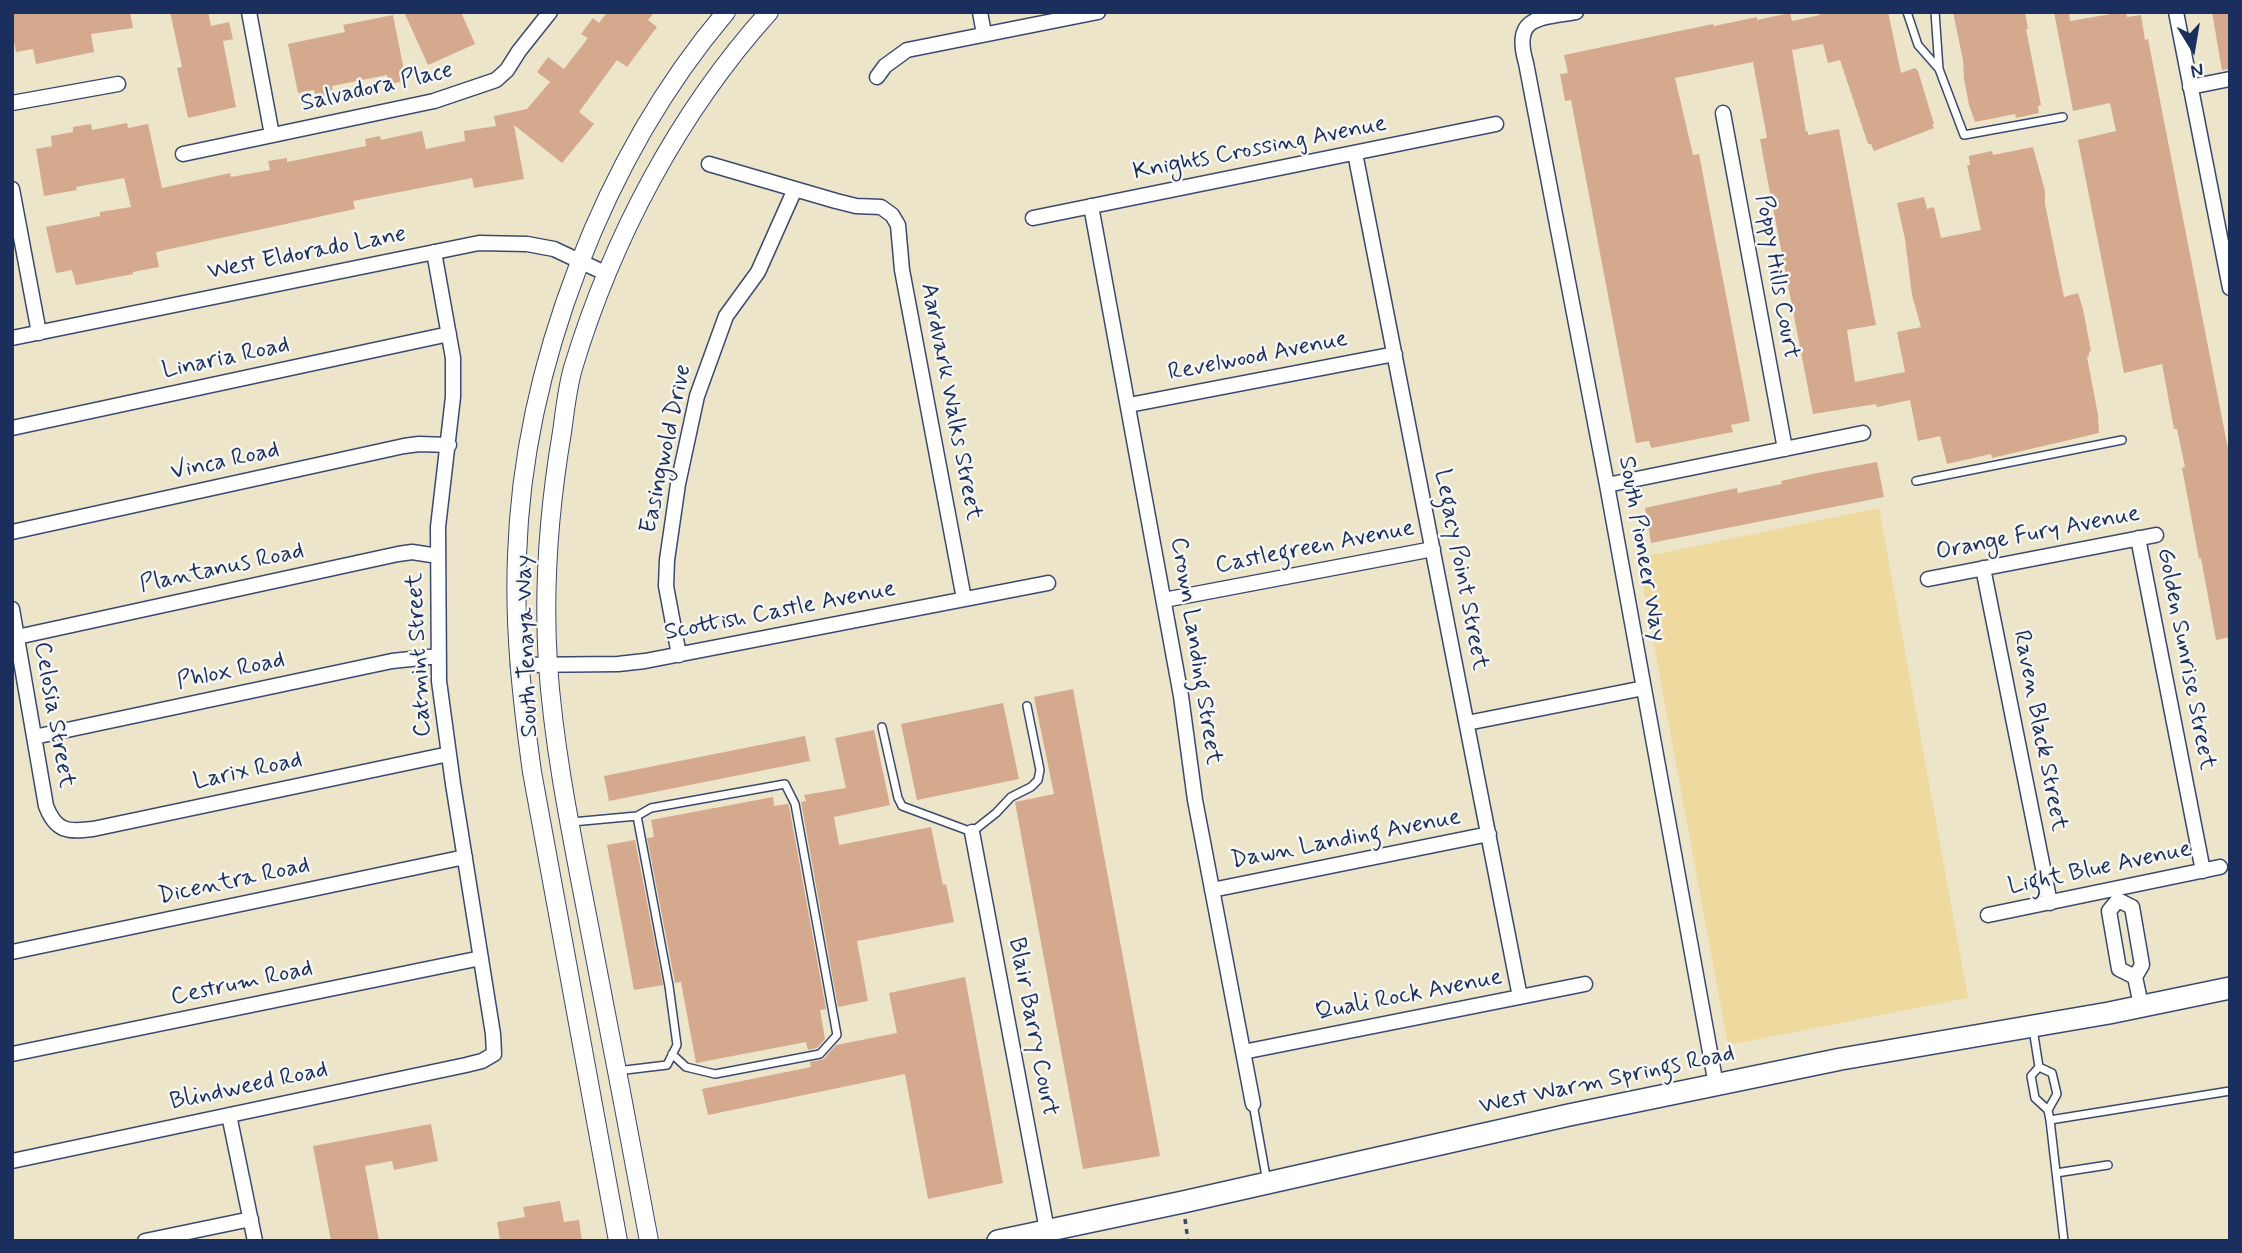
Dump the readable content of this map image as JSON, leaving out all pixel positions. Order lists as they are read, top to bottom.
{
  "streets": {
    "main road": ["West Warm Springs Road"],
    "street": [
      "Salvadora Place",
      "Knights Crossing Avenue",
      "West Eldorado Lane",
      "Poppy Hills Court",
      "Revelwood Avenue",
      "Linaria Road",
      "Aardvark Walks Street",
      "Easingwold Drive",
      "Vinca Road",
      "Orange Fury Avenue",
      "Castlegreen Avenue",
      "South Pioneer Way",
      "Plantanus Road",
      "Legacy Point Street",
      "Scottish Castle Avenue",
      "South Tenaya Way",
      "Crown Landing Street",
      "Catmint Street",
      "Golden Sunrise Street",
      "Phlox Road",
      "Celosia Street",
      "Raven Black Street",
      "Larix Road",
      "Dawn Landing Avenue",
      "Light Blue Avenue",
      "Dicentra Road",
      "Cestrum Road",
      "Quali Rock Avenue",
      "Blair Barry Court",
      "Blindweed Road"
    ]
  },
  "crossings": [
    ["Knights Crossing Avenue", "Legacy Point Street"],
    ["Knights Crossing Avenue", "Crown Landing Street"],
    ["West Eldorado Lane", "South Tenaya Way"],
    ["West Eldorado Lane", "Catmint Street"],
    ["Revelwood Avenue", "Legacy Point Street"],
    ["Revelwood Avenue", "Crown Landing Street"],
    ["Linaria Road", "Catmint Street"],
    ["Aardvark Walks Street", "Easingwold Drive"],
    ["Aardvark Walks Street", "Scottish Castle Avenue"],
    ["Easingwold Drive", "Scottish Castle Avenue"],
    ["Vinca Road", "Catmint Street"],
    ["Orange Fury Avenue", "Golden Sunrise Street"],
    ["Orange Fury Avenue", "Raven Black Street"],
    ["Castlegreen Avenue", "Legacy Point Street"],
    ["Castlegreen Avenue", "Crown Landing Street"],
    ["South Pioneer Way", "West Warm Springs Road"],
    ["Plantanus Road", "Catmint Street"],
    ["Plantanus Road", "Celosia Street"],
    ["Legacy Point Street", "Dawn Landing Avenue"],
    ["Legacy Point Street", "Quali Rock Avenue"],
    ["Scottish Castle Avenue", "South Tenaya Way"],
    ["Crown Landing Street", "Dawn Landing Avenue"],
    ["Crown Landing Street", "Quali Rock Avenue"],
    ["Catmint Street", "Phlox Road"],
    ["Catmint Street", "Larix Road"],
    ["Catmint Street", "Dicentra Road"],
    ["Catmint Street", "Cestrum Road"],
    ["Catmint Street", "Blindweed Road"],
    ["Golden Sunrise Street", "Light Blue Avenue"],
    ["Phlox Road", "Celosia Street"],
    ["Celosia Street", "Larix Road"],
    ["Raven Black Street", "Light Blue Avenue"],
    ["Blair Barry Court", "West Warm Springs Road"]
  ],
  "north": "bottom"
}
